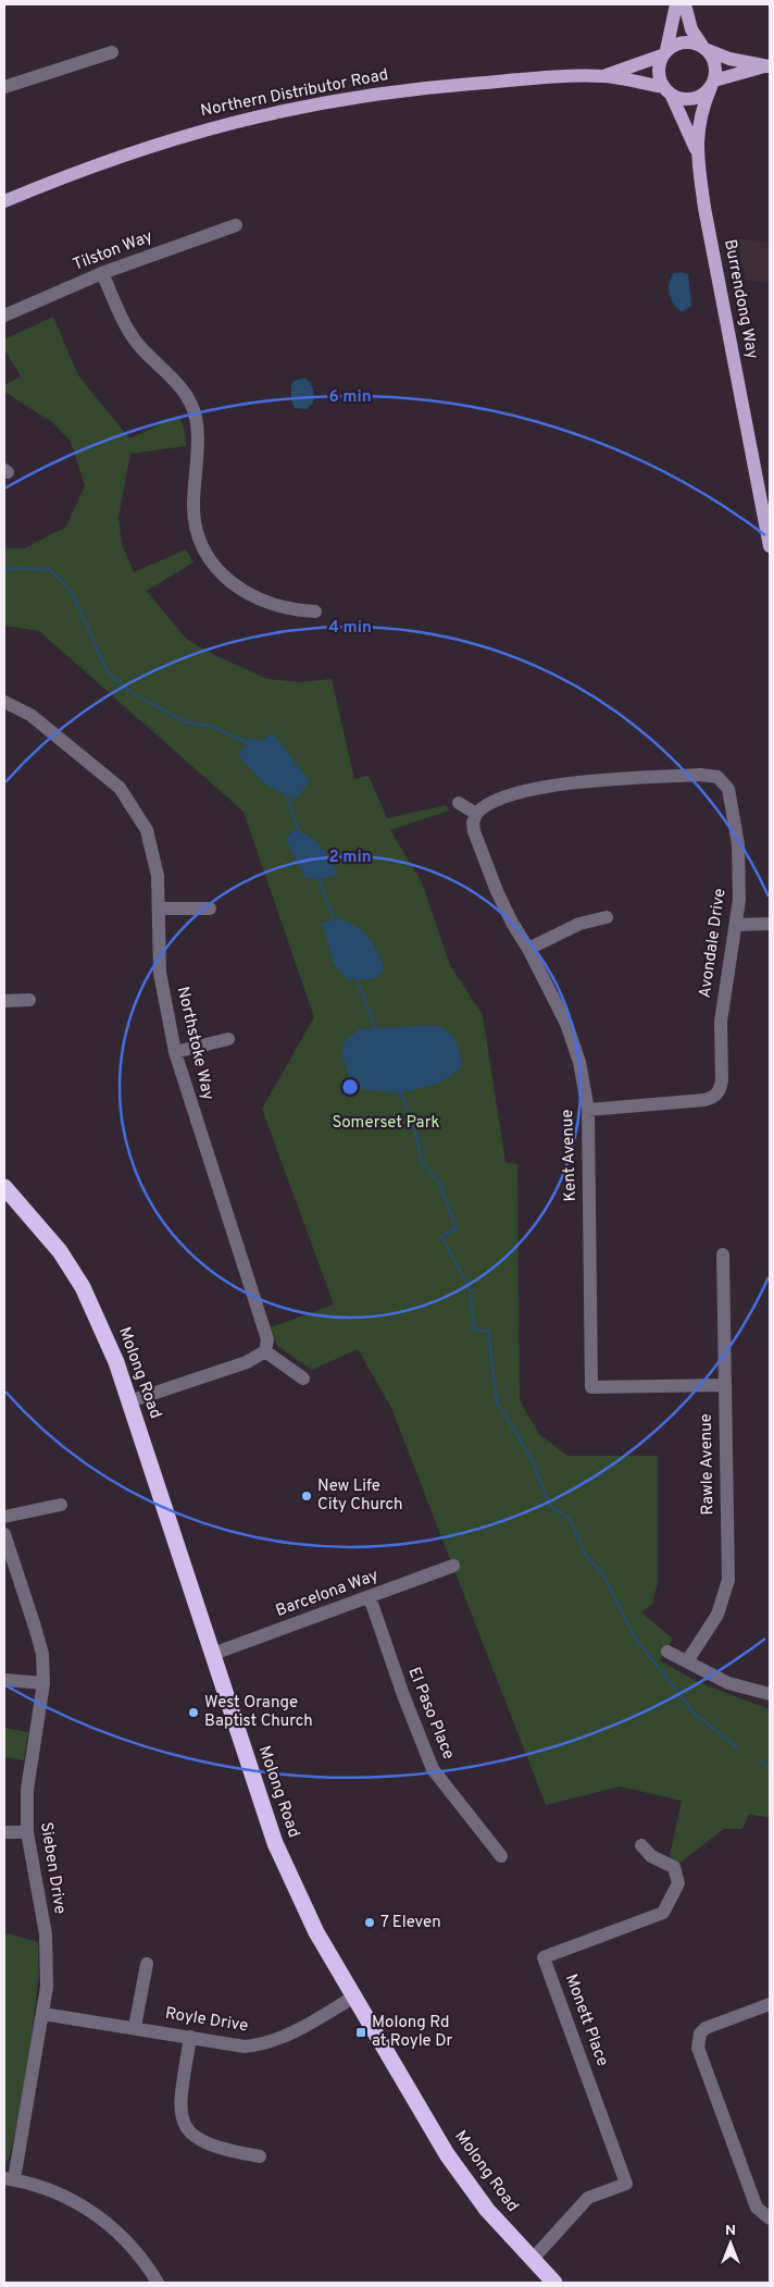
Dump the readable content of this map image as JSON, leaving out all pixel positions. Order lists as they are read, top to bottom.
{
  "streets": {
    "highway": ["Molong Road"],
    "main road": ["Northern Distributor Road", "Burrendong Way"],
    "street": [
      "Tilston Way",
      "Avondale Drive",
      "Northstoke Way",
      "Kent Avenue",
      "Rawle Avenue",
      "Barcelona Way",
      "El Paso Place",
      "Sieben Drive",
      "Royle Drive",
      "Monett Place"
    ]
  },
  "crossings": [
    ["Northern Distributor Road", "Burrendong Way"],
    ["Avondale Drive", "Kent Avenue"],
    ["Kent Avenue", "Rawle Avenue"],
    ["Molong Road", "Barcelona Way"],
    ["Molong Road", "Royle Drive"],
    ["Molong Road", "Monett Place"],
    ["Barcelona Way", "El Paso Place"],
    ["Sieben Drive", "Royle Drive"]
  ],
  "parks": ["Somerset Park"],
  "places": {
    "other": ["New Life City Church", "West Orange Baptist Church", "7 Eleven"],
    "transit": ["Molong Rd at Royle Dr"]
  },
  "north": "top",
  "rings": ["6 min", "4 min", "2 min"]
}
